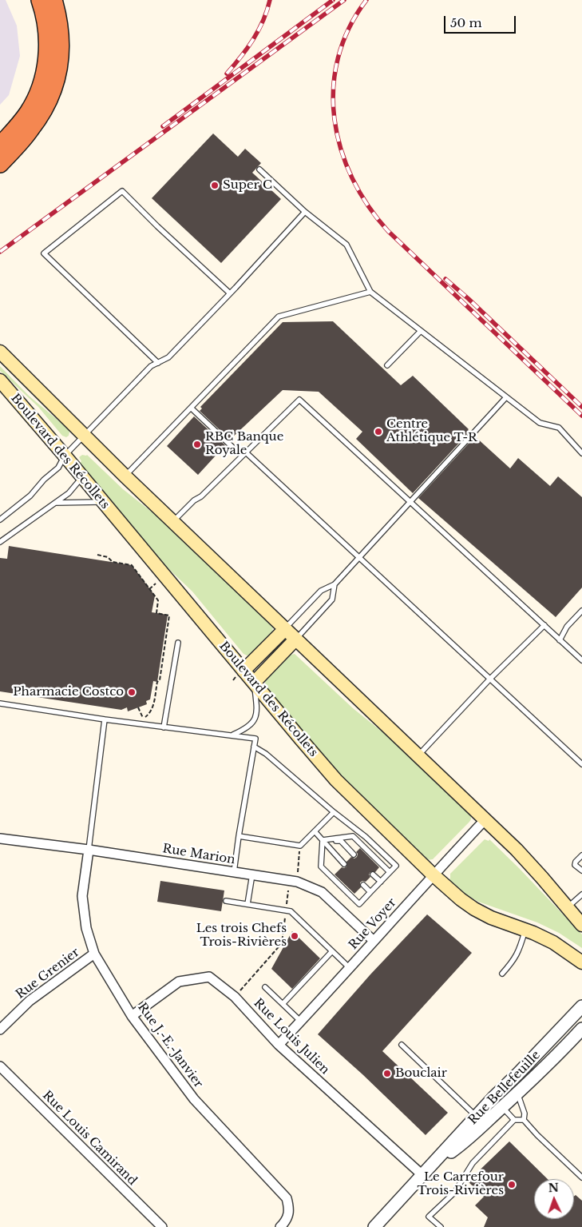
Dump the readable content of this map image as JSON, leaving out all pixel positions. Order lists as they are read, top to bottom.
{
  "streets": {
    "main road": ["Boulevard des Récollets"],
    "street": [
      "Rue Marion",
      "Rue Voyer",
      "Rue Grenier",
      "Rue Louis Julien",
      "Rue J.-E.-Janvier",
      "Rue Bellefeuille",
      "Rue Louis Camirand"
    ]
  },
  "crossings": [
    ["Boulevard des Récollets", "Rue Voyer"],
    ["Rue Marion", "Rue Voyer"],
    ["Rue Marion", "Rue J.-E.-Janvier"],
    ["Rue Voyer", "Rue Louis Julien"],
    ["Rue Grenier", "Rue J.-E.-Janvier"],
    ["Rue Louis Julien", "Rue J.-E.-Janvier"],
    ["Rue Louis Julien", "Rue Bellefeuille"]
  ],
  "places": [
    "Super C",
    "Centre Athlétique T-R",
    "RBC Banque Royale",
    "Pharmacie Costco",
    "Les trois Chefs Trois-Rivières",
    "Bouclair",
    "Le Carrefour Trois-Rivières"
  ],
  "scale_bar": "50 m",
  "north": "top"
}
